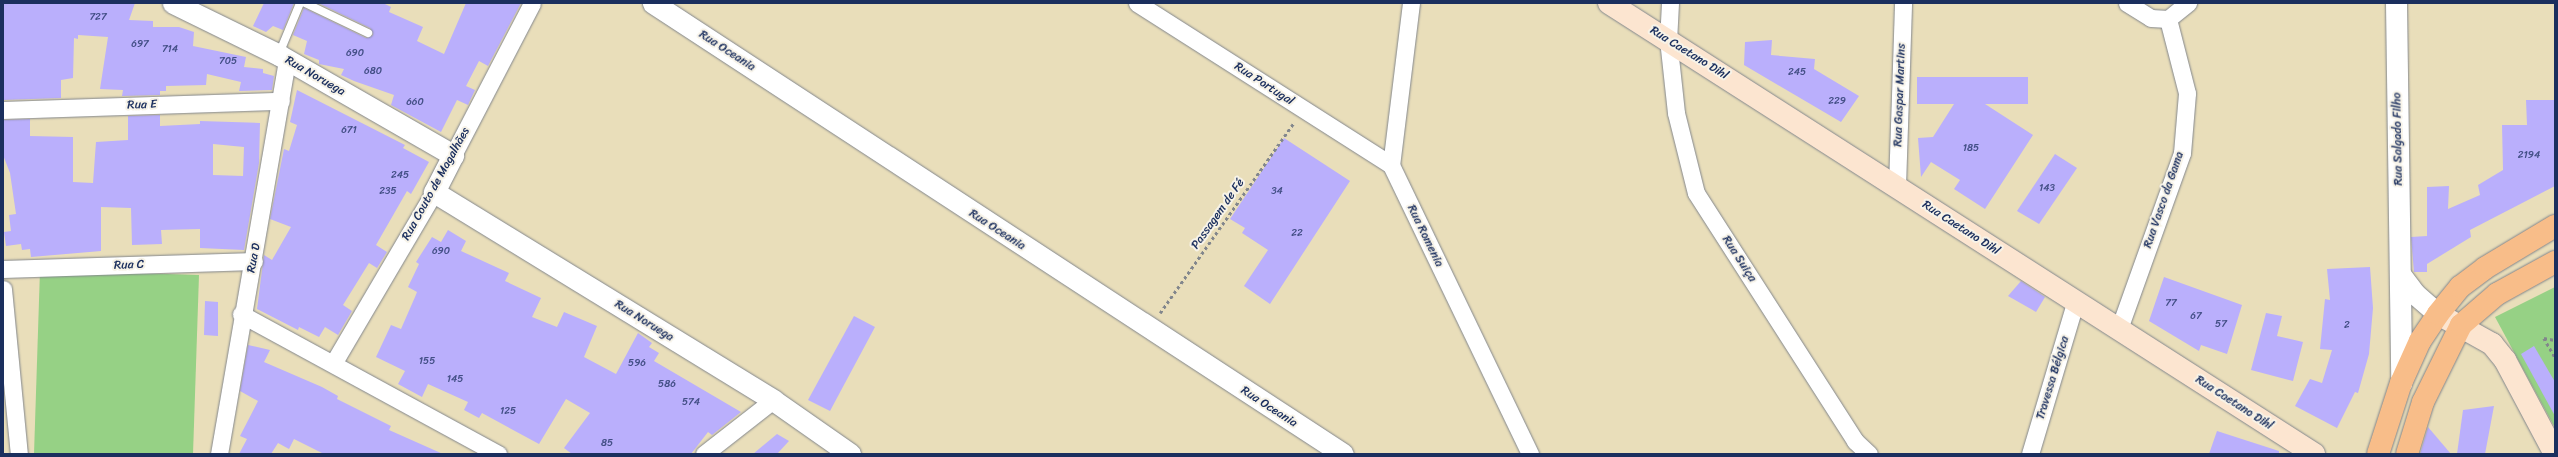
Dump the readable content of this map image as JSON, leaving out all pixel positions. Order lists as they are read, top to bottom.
{
  "streets": {
    "main road": ["Rua Caetano Dihl"],
    "street": [
      "Rua Oceania",
      "Rua Noruega",
      "Rua Portugal",
      "Rua Gaspar Martins",
      "Rua E",
      "Rua Salgado Filho",
      "Rua Couto de Magalhães",
      "Rua Vasco da Gama",
      "Rua Romenia",
      "Rua D",
      "Rua Suiça",
      "Rua C",
      "Travessa Bélgica"
    ],
    "path": ["Passagem de Fé"]
  },
  "crossings": [
    ["Rua Oceania", "Passagem de Fé"],
    ["Rua Caetano Dihl", "Rua Gaspar Martins"],
    ["Rua Caetano Dihl", "Rua Vasco da Gama"],
    ["Rua Caetano Dihl", "Rua Suiça"],
    ["Rua Caetano Dihl", "Travessa Bélgica"],
    ["Rua Noruega", "Rua Couto de Magalhães"],
    ["Rua Noruega", "Rua D"],
    ["Rua Portugal", "Passagem de Fé"],
    ["Rua Portugal", "Rua Romenia"],
    ["Rua E", "Rua D"],
    ["Rua D", "Rua C"]
  ],
  "house_numbers": [
    "727",
    "697",
    "714",
    "690",
    "705",
    "680",
    "245",
    "229",
    "660",
    "671",
    "185",
    "2194",
    "245",
    "143",
    "235",
    "34",
    "22",
    "690",
    "77",
    "67",
    "57",
    "2",
    "155",
    "596",
    "145",
    "586",
    "574",
    "125",
    "85"
  ]
}
